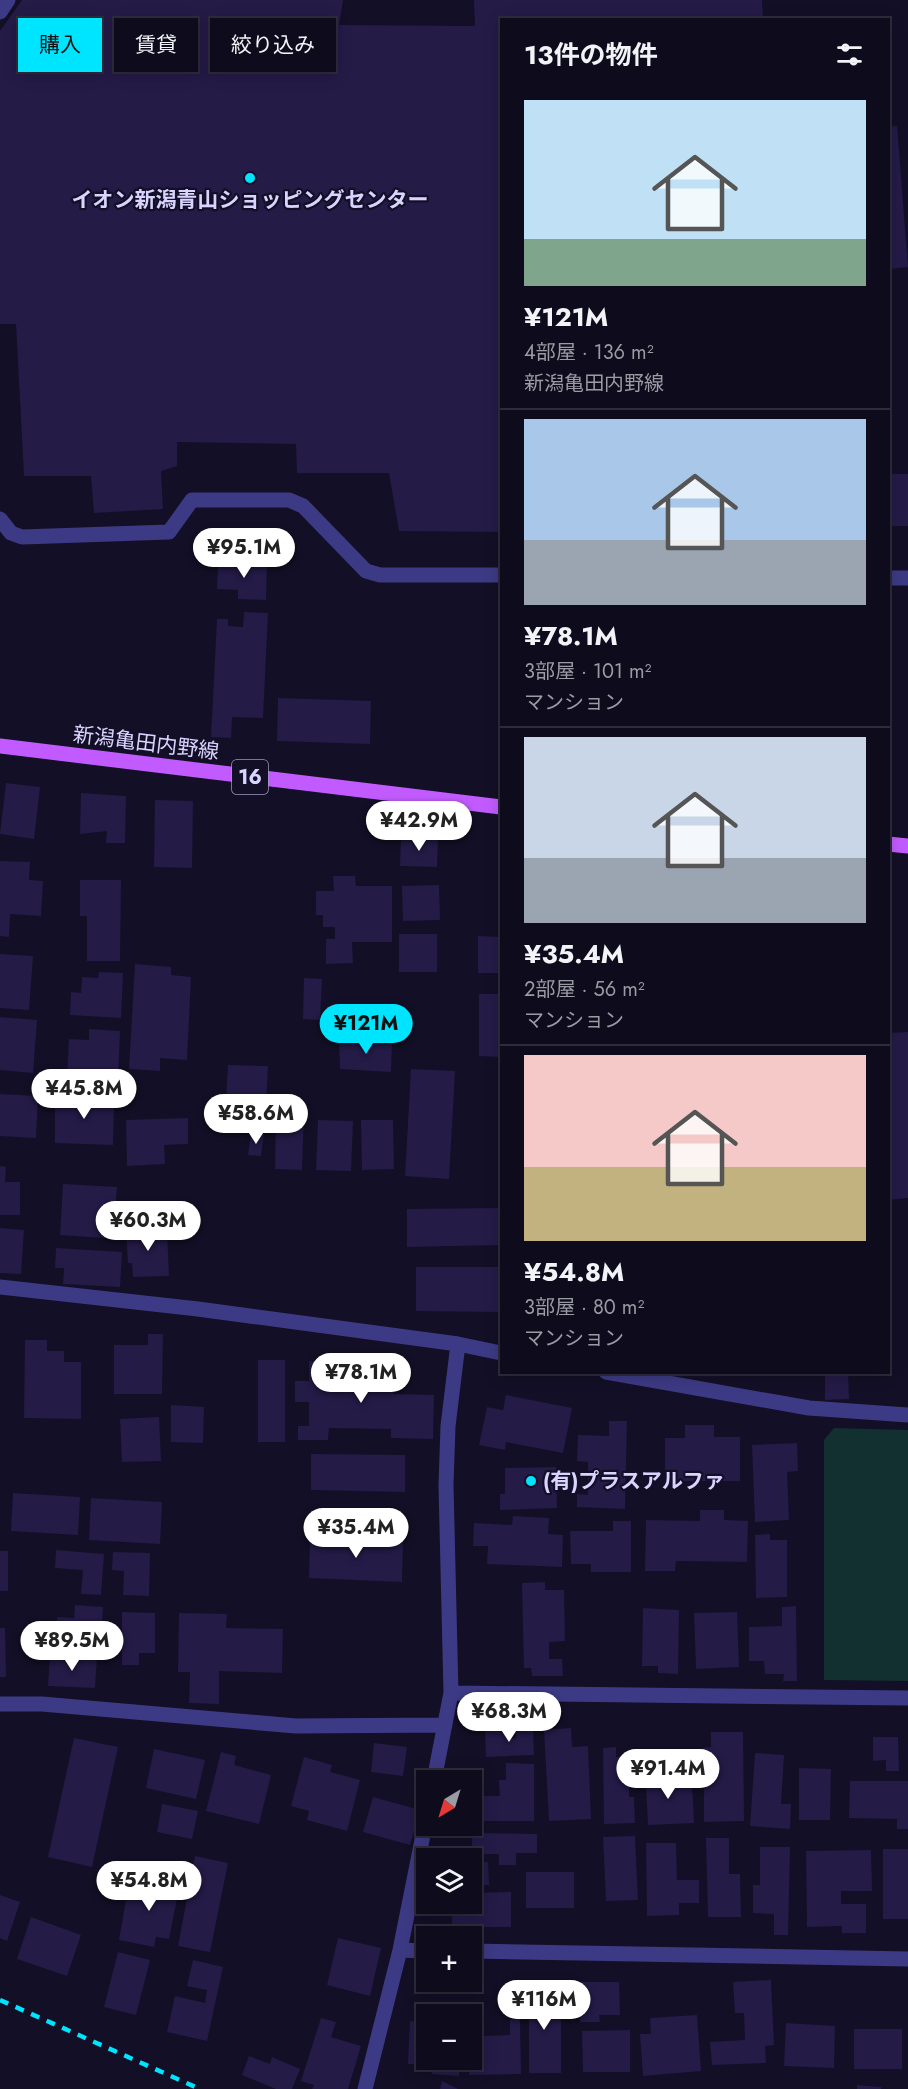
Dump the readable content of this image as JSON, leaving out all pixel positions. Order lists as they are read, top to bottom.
{
  "streets": {
    "main road": ["新潟亀田内野線", "16"]
  },
  "places": ["イオン新潟青山ショッピングセンター", "(有)プラスアルファ"],
  "north": "bottom left",
  "page": {
    "chip": ["購入", "賃貸", "絞り込み"],
    "heading": "13件の物件",
    "list": [
      {
        "name": "¥121M",
        "note": "4部屋 · 136 m² · 新潟亀田内野線"
      },
      {
        "name": "¥78.1M",
        "note": "3部屋 · 101 m² · マンション"
      },
      {
        "name": "¥35.4M",
        "note": "2部屋 · 56 m² · マンション"
      },
      {
        "name": "¥54.8M",
        "note": "3部屋 · 80 m² · マンション"
      }
    ],
    "price": [
      "¥95.1M",
      "¥42.9M",
      "¥121M",
      "¥45.8M",
      "¥58.6M",
      "¥60.3M",
      "¥78.1M",
      "¥35.4M",
      "¥89.5M",
      "¥68.3M",
      "¥91.4M",
      "¥54.8M",
      "¥116M"
    ],
    "map_buttons": ["+", "−"]
  }
}
